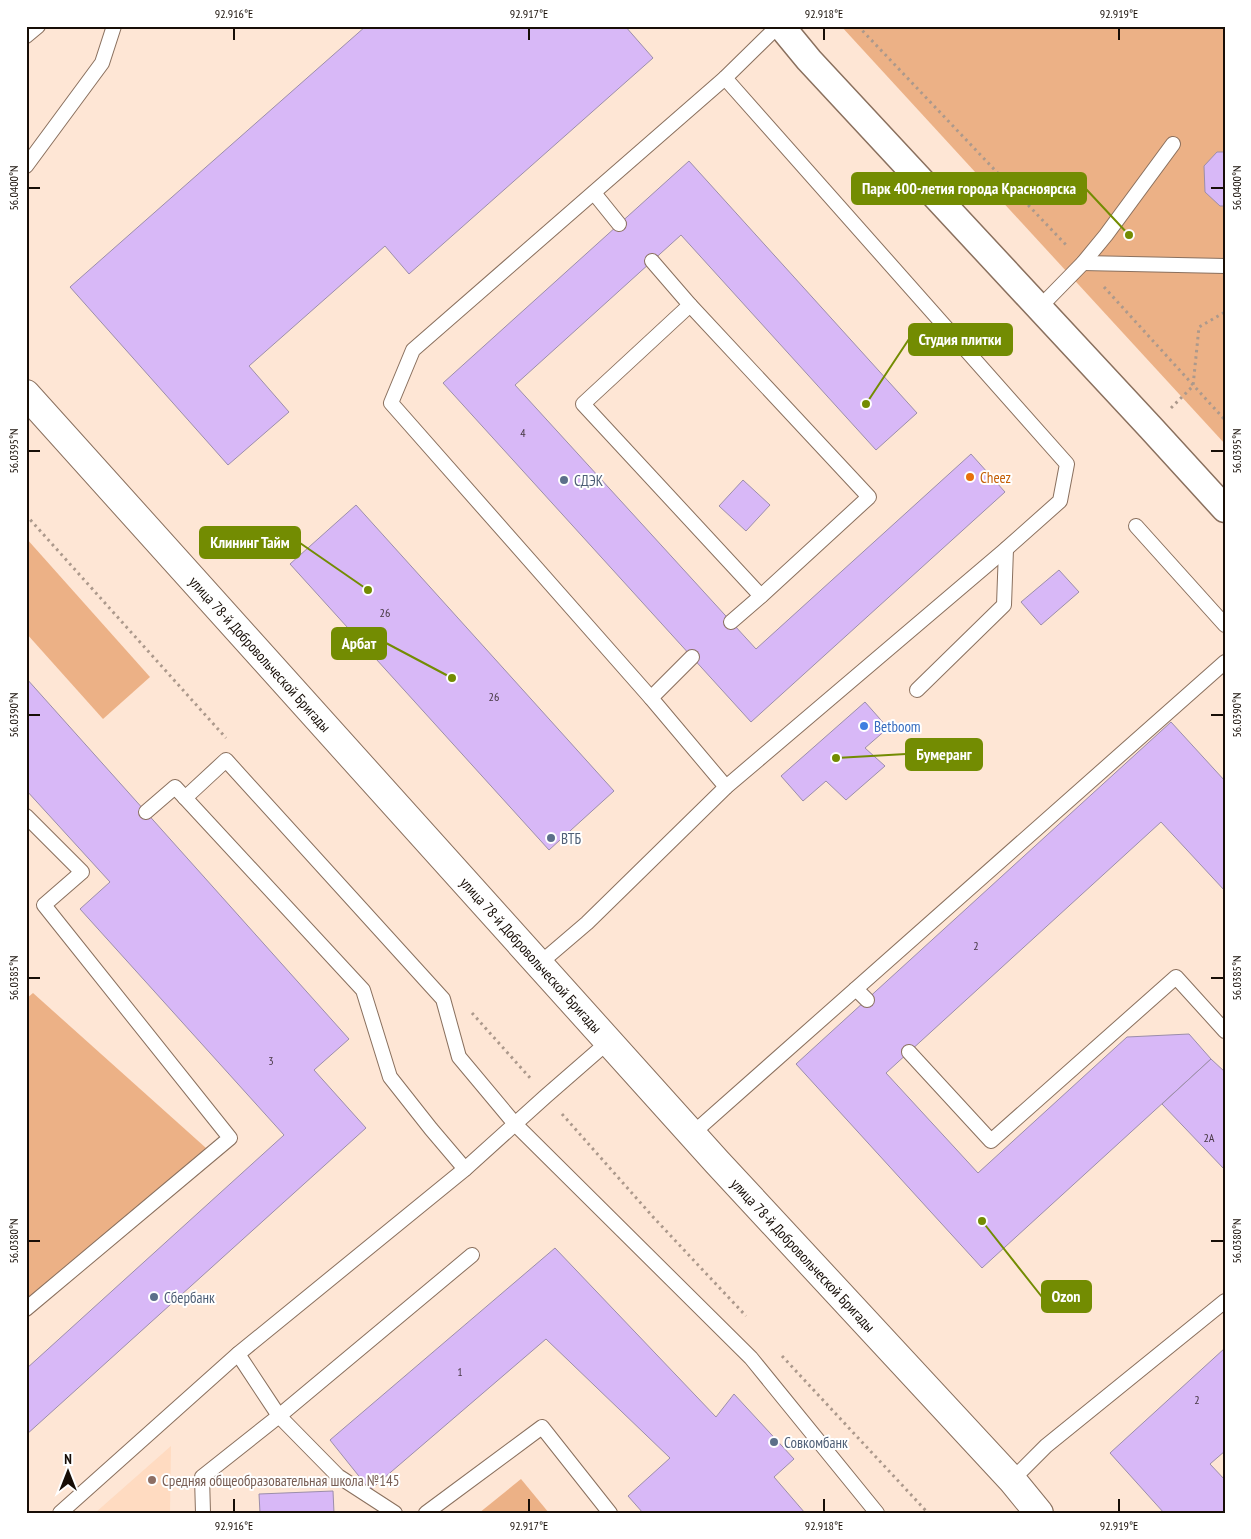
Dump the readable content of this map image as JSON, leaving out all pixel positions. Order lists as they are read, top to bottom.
{
  "streets": {
    "street": ["улица 78-й Добровольческой Бригады"]
  },
  "places": [
    "Парк 400-летия города Красноярска",
    "Студия плитки",
    "Cheez",
    "СДЭК",
    "Клининг Тайм",
    "Арбат",
    "Betboom",
    "Бумеранг",
    "ВТБ",
    "Ozon",
    "Сбербанк",
    "Совкомбанк",
    "Средняя общеобразовательная школа №145"
  ],
  "house_numbers": [
    "4",
    "26",
    "26",
    "2",
    "3",
    "2А",
    "1",
    "2"
  ],
  "north": "top",
  "coordinates": [
    "92.916°E",
    "92.917°E",
    "92.918°E",
    "92.919°E",
    "56.0400°N",
    "56.0395°N",
    "56.0390°N",
    "56.0385°N",
    "56.0380°N"
  ]
}
